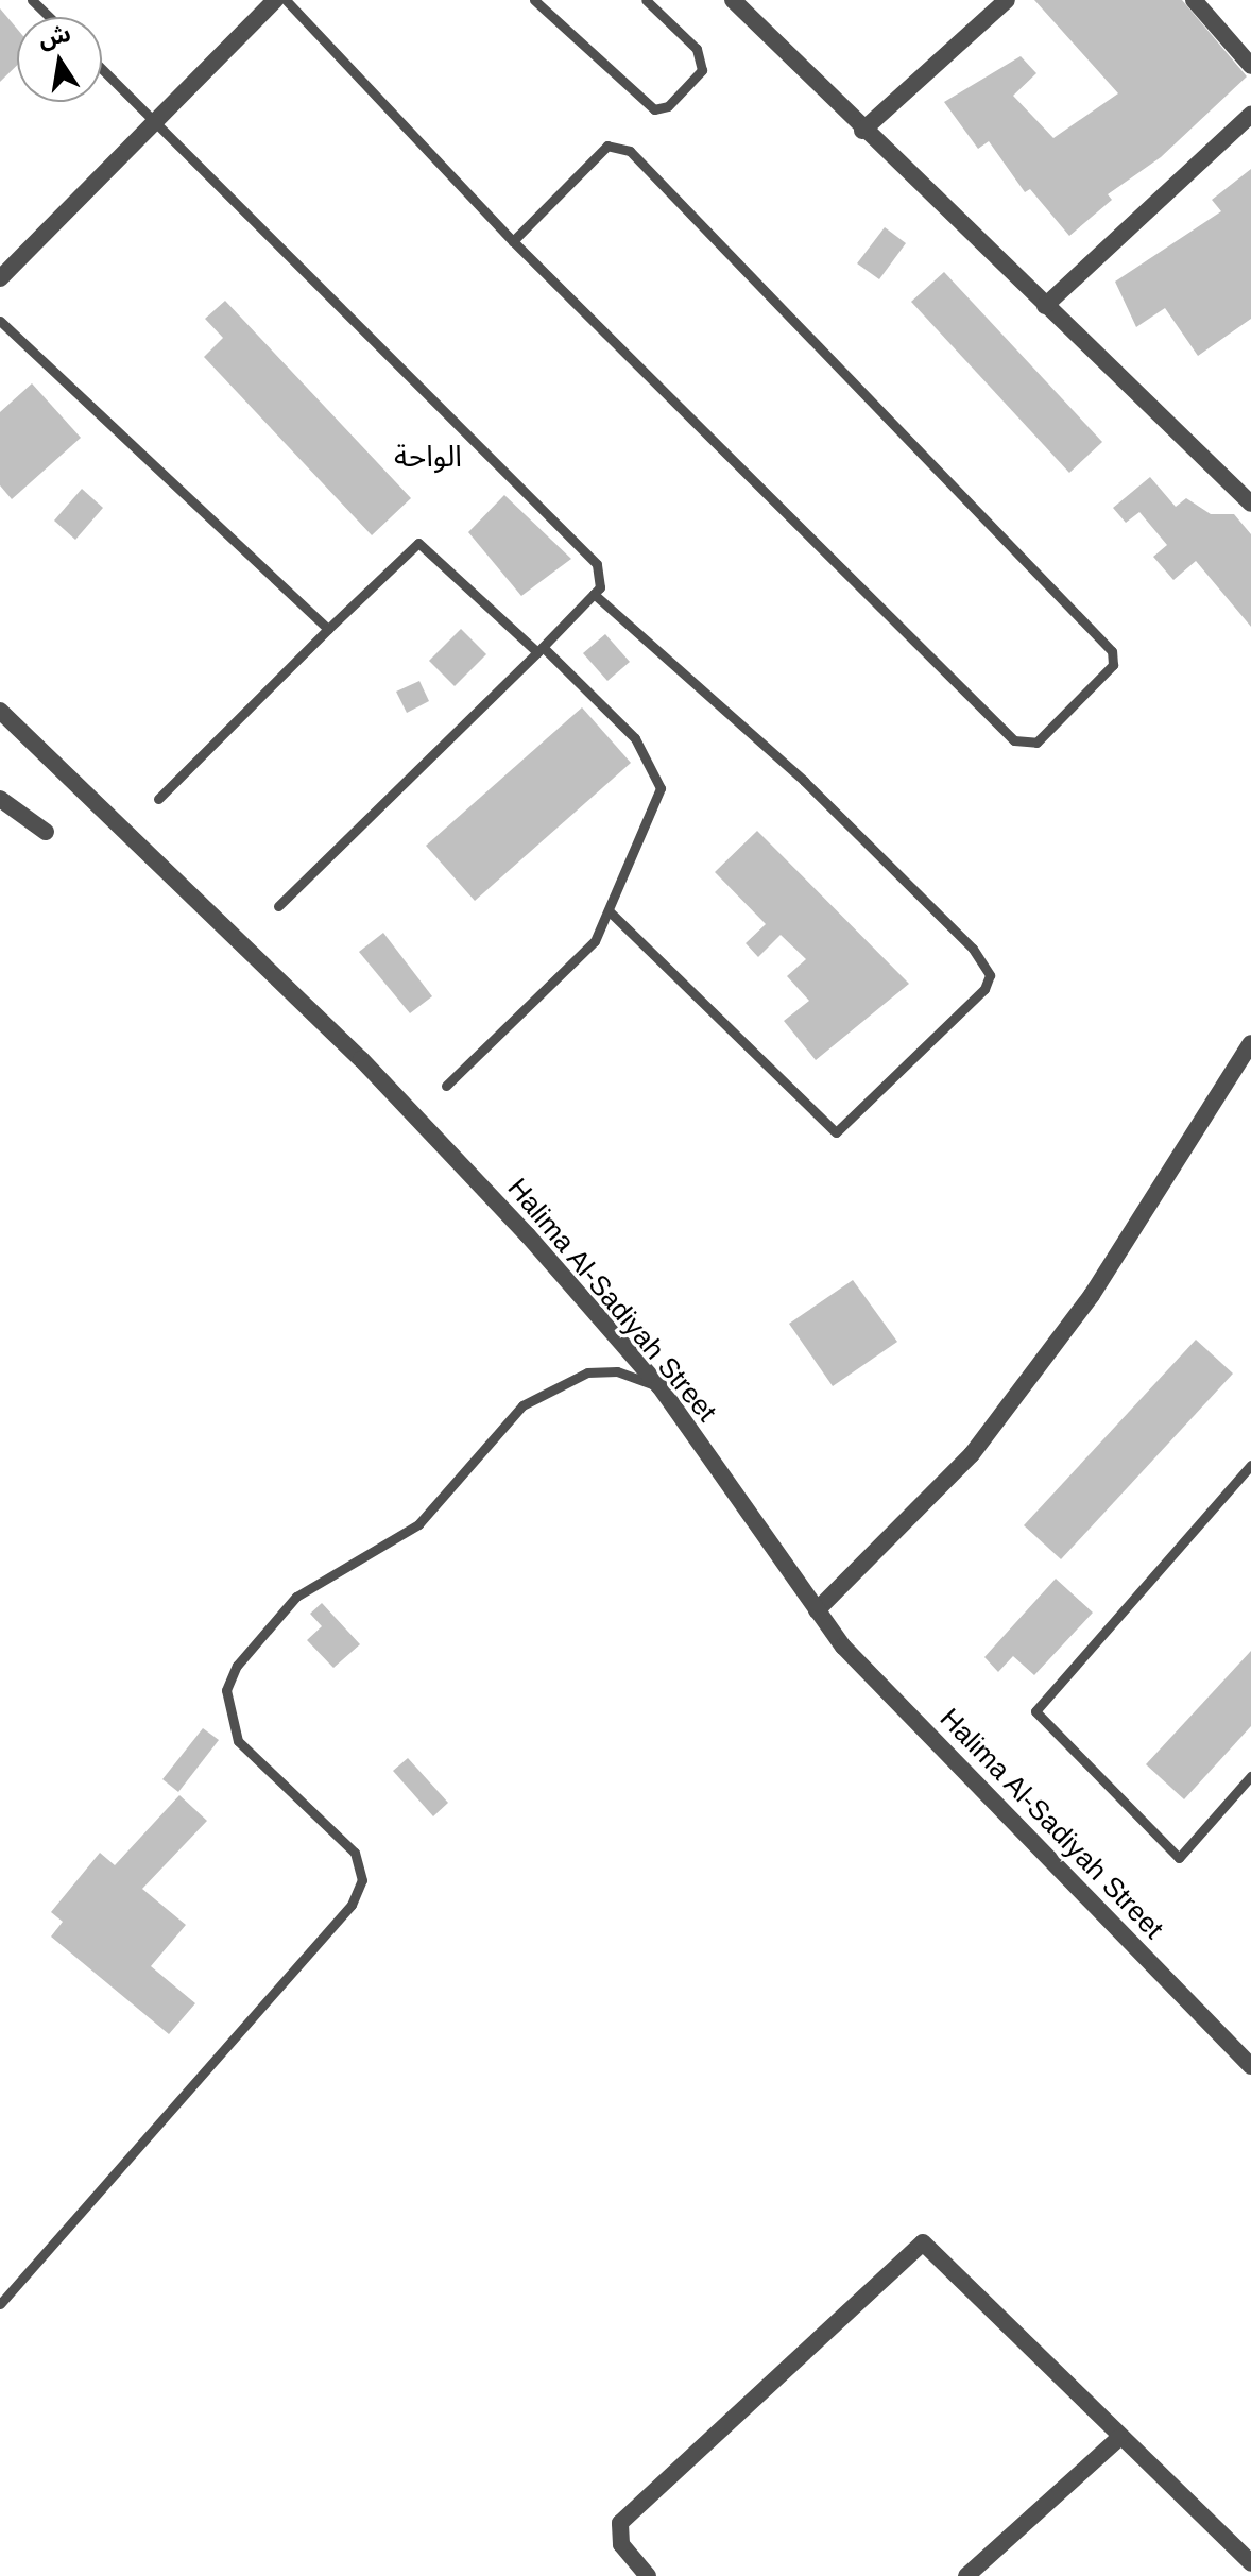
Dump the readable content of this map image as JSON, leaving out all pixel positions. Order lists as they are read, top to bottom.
{
  "streets": {
    "street": ["Halima Al-Sadiyah Street"]
  },
  "districts": ["الواحة"],
  "north": "top"
}
